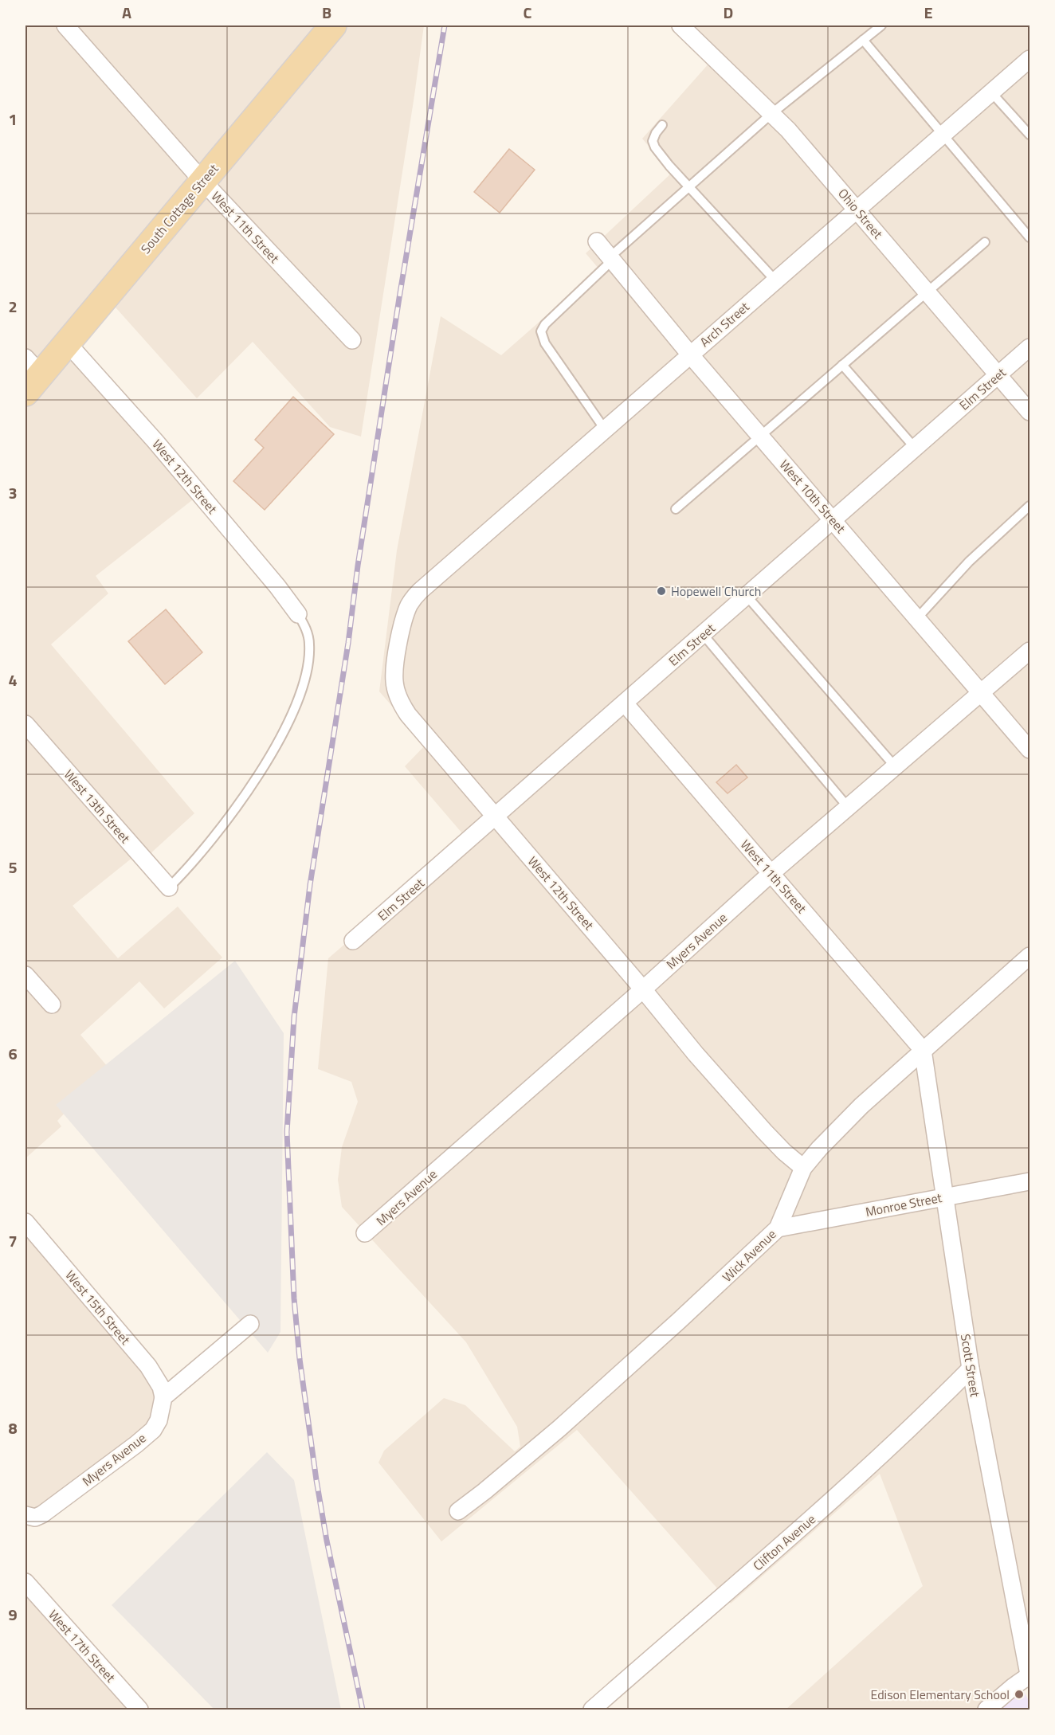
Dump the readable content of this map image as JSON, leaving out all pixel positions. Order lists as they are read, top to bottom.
{
  "streets": {
    "main road": ["South Cottage Street"],
    "street": [
      "Ohio Street",
      "West 11th Street",
      "Arch Street",
      "Elm Street",
      "West 12th Street",
      "West 10th Street",
      "West 13th Street",
      "Myers Avenue",
      "Monroe Street",
      "Wick Avenue",
      "West 15th Street",
      "Scott Street",
      "Clifton Avenue",
      "West 17th Street"
    ]
  },
  "crossings": [
    ["South Cottage Street", "West 11th Street"],
    ["South Cottage Street", "West 12th Street"],
    ["Ohio Street", "Arch Street"],
    ["Ohio Street", "Elm Street"],
    ["West 11th Street", "Elm Street"],
    ["West 11th Street", "Myers Avenue"],
    ["West 11th Street", "Wick Avenue"],
    ["West 11th Street", "Scott Street"],
    ["Arch Street", "West 12th Street"],
    ["Arch Street", "West 10th Street"],
    ["Elm Street", "West 12th Street"],
    ["Elm Street", "West 10th Street"],
    ["West 12th Street", "Myers Avenue"],
    ["West 12th Street", "Wick Avenue"],
    ["West 10th Street", "Myers Avenue"],
    ["Myers Avenue", "West 15th Street"],
    ["Monroe Street", "Wick Avenue"],
    ["Monroe Street", "Scott Street"],
    ["Wick Avenue", "Scott Street"],
    ["Scott Street", "Clifton Avenue"]
  ],
  "places": ["Hopewell Church", "Edison Elementary School"],
  "grid": {
    "columns": [
      "A",
      "B",
      "C",
      "D",
      "E"
    ],
    "rows": [
      "1",
      "2",
      "3",
      "4",
      "5",
      "6",
      "7",
      "8",
      "9"
    ]
  }
}
